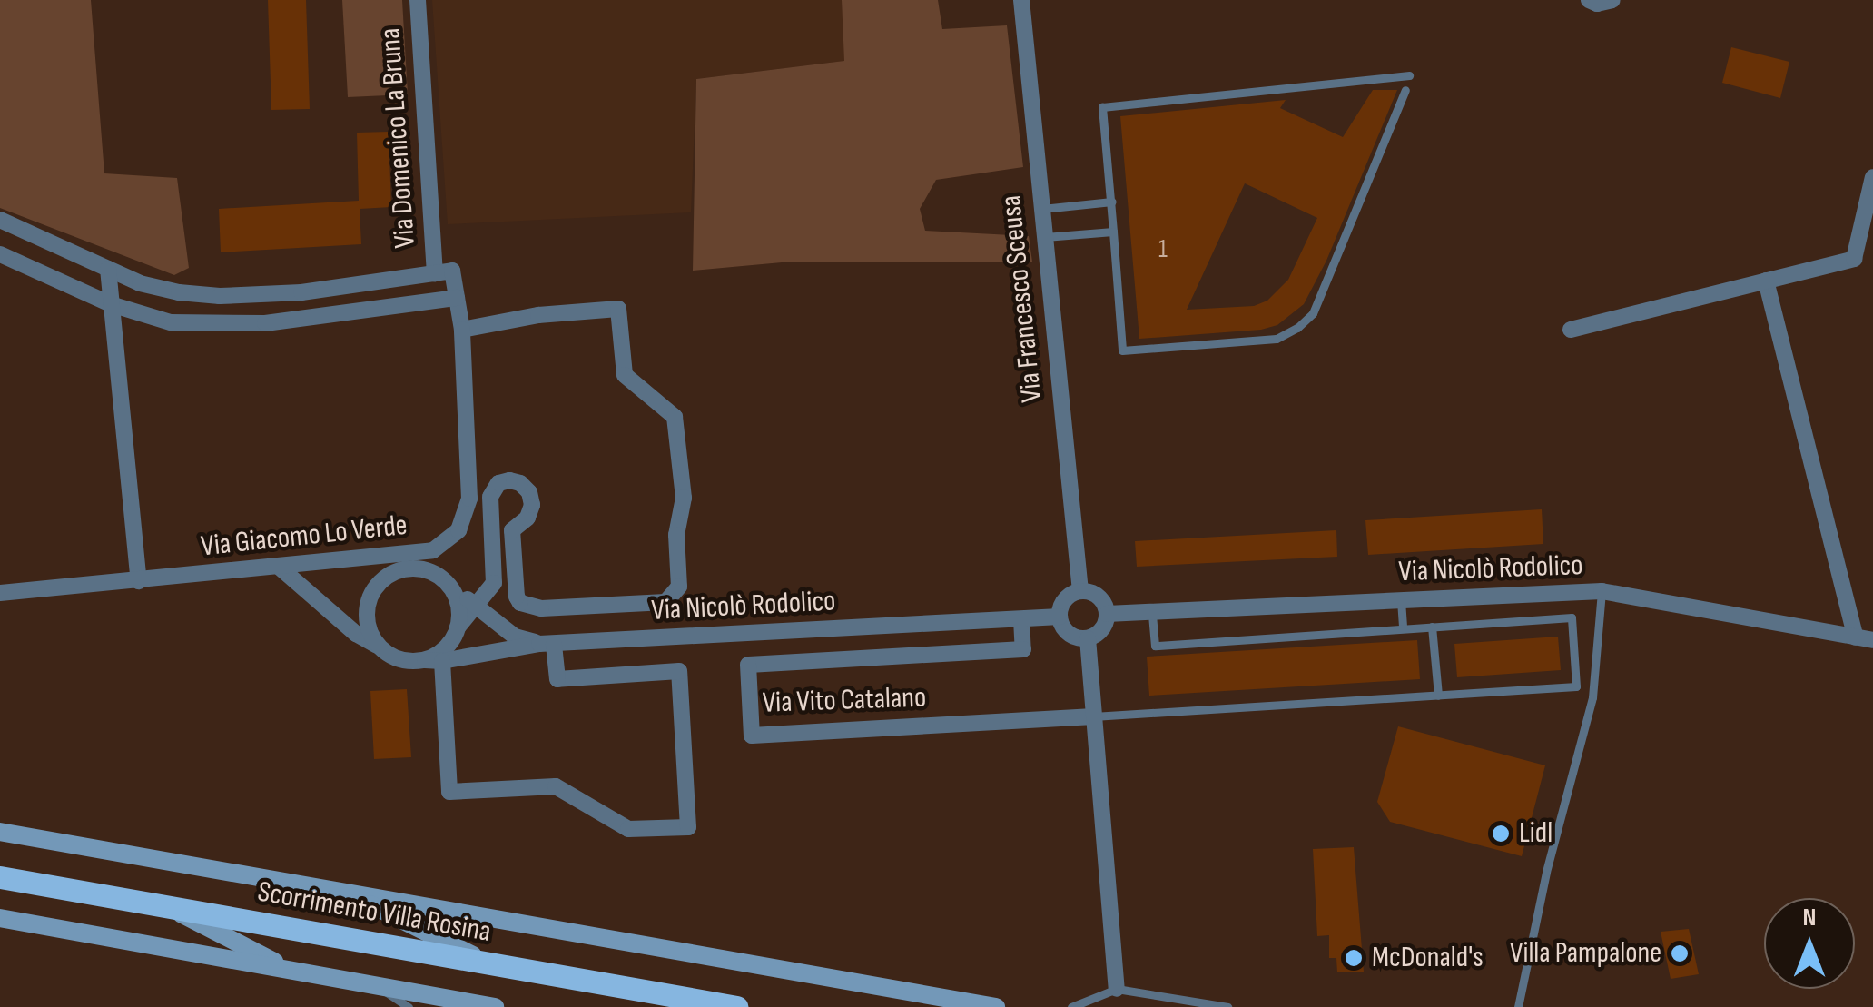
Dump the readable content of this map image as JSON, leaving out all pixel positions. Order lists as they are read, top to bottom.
{
  "streets": {
    "main road": ["Scorrimento Villa Rosina"],
    "street": [
      "Via Domenico La Bruna",
      "Via Francesco Sceusa",
      "Via Giacomo Lo Verde",
      "Via Nicolò Rodolico",
      "Via Vito Catalano"
    ]
  },
  "crossings": [
    ["Via Domenico La Bruna", "Via Giacomo Lo Verde"],
    ["Via Francesco Sceusa", "Via Nicolò Rodolico"],
    ["Via Nicolò Rodolico", "Via Vito Catalano"]
  ],
  "places": ["Lidl", "Villa Pampalone", "McDonald's"],
  "house_numbers": ["1"],
  "north": "top"
}
